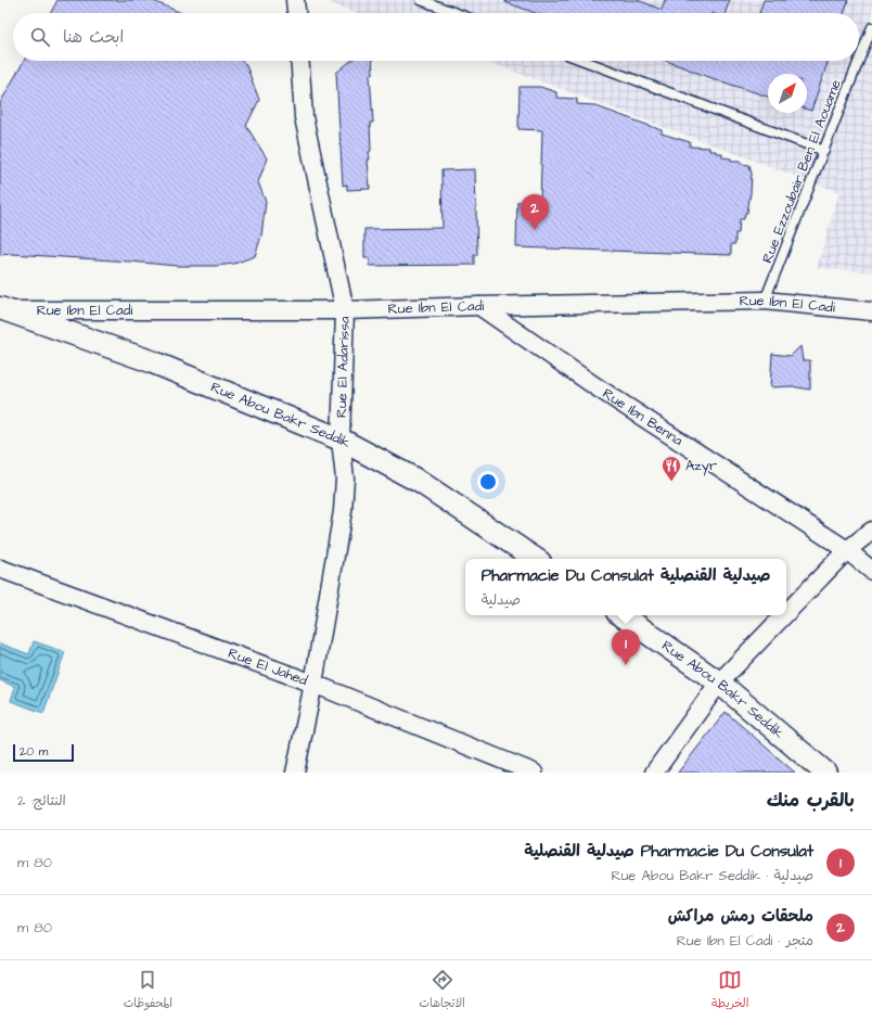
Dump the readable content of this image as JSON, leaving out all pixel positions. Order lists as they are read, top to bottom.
{
  "streets": {
    "street": [
      "Rue Ibn El Cadi",
      "Rue El Adarissa",
      "Rue Abou Bakr Seddik",
      "Rue Ibn Benna",
      "Rue El Jahed"
    ],
    "lane": ["Rue Ezzoubair Ben El Aouame"]
  },
  "crossings": [
    ["Rue Ezzoubair Ben El Aouame", "Rue Ibn El Cadi"],
    ["Rue Ibn El Cadi", "Rue El Adarissa"],
    ["Rue Ibn El Cadi", "Rue Abou Bakr Seddik"],
    ["Rue Ibn El Cadi", "Rue Ibn Benna"],
    ["Rue El Adarissa", "Rue Abou Bakr Seddik"],
    ["Rue El Adarissa", "Rue El Jahed"]
  ],
  "places": {
    "restaurant": ["Azyr"]
  },
  "scale_bar": "20 m",
  "north": "top right",
  "page": {
    "search": "ابحث هنا",
    "pins": ["2", "1"],
    "popup": ["Pharmacie Du Consulat صيدلية القنصلية", "صيدلية"],
    "scale": "20 m",
    "heading": ["بالقرب منك", "النتائج: 2"],
    "list": [
      {
        "mark": "1",
        "name": "Pharmacie Du Consulat صيدلية القنصلية",
        "note": "صيدلية · Rue Abou Bakr Seddik",
        "value": "80 m"
      },
      {
        "mark": "2",
        "name": "ملحقات رمش مراكش",
        "note": "متجر · Rue Ibn El Cadi",
        "value": "80 m"
      }
    ],
    "nav": ["الخريطة", "الاتجاهات", "المحفوظات"]
  }
}
